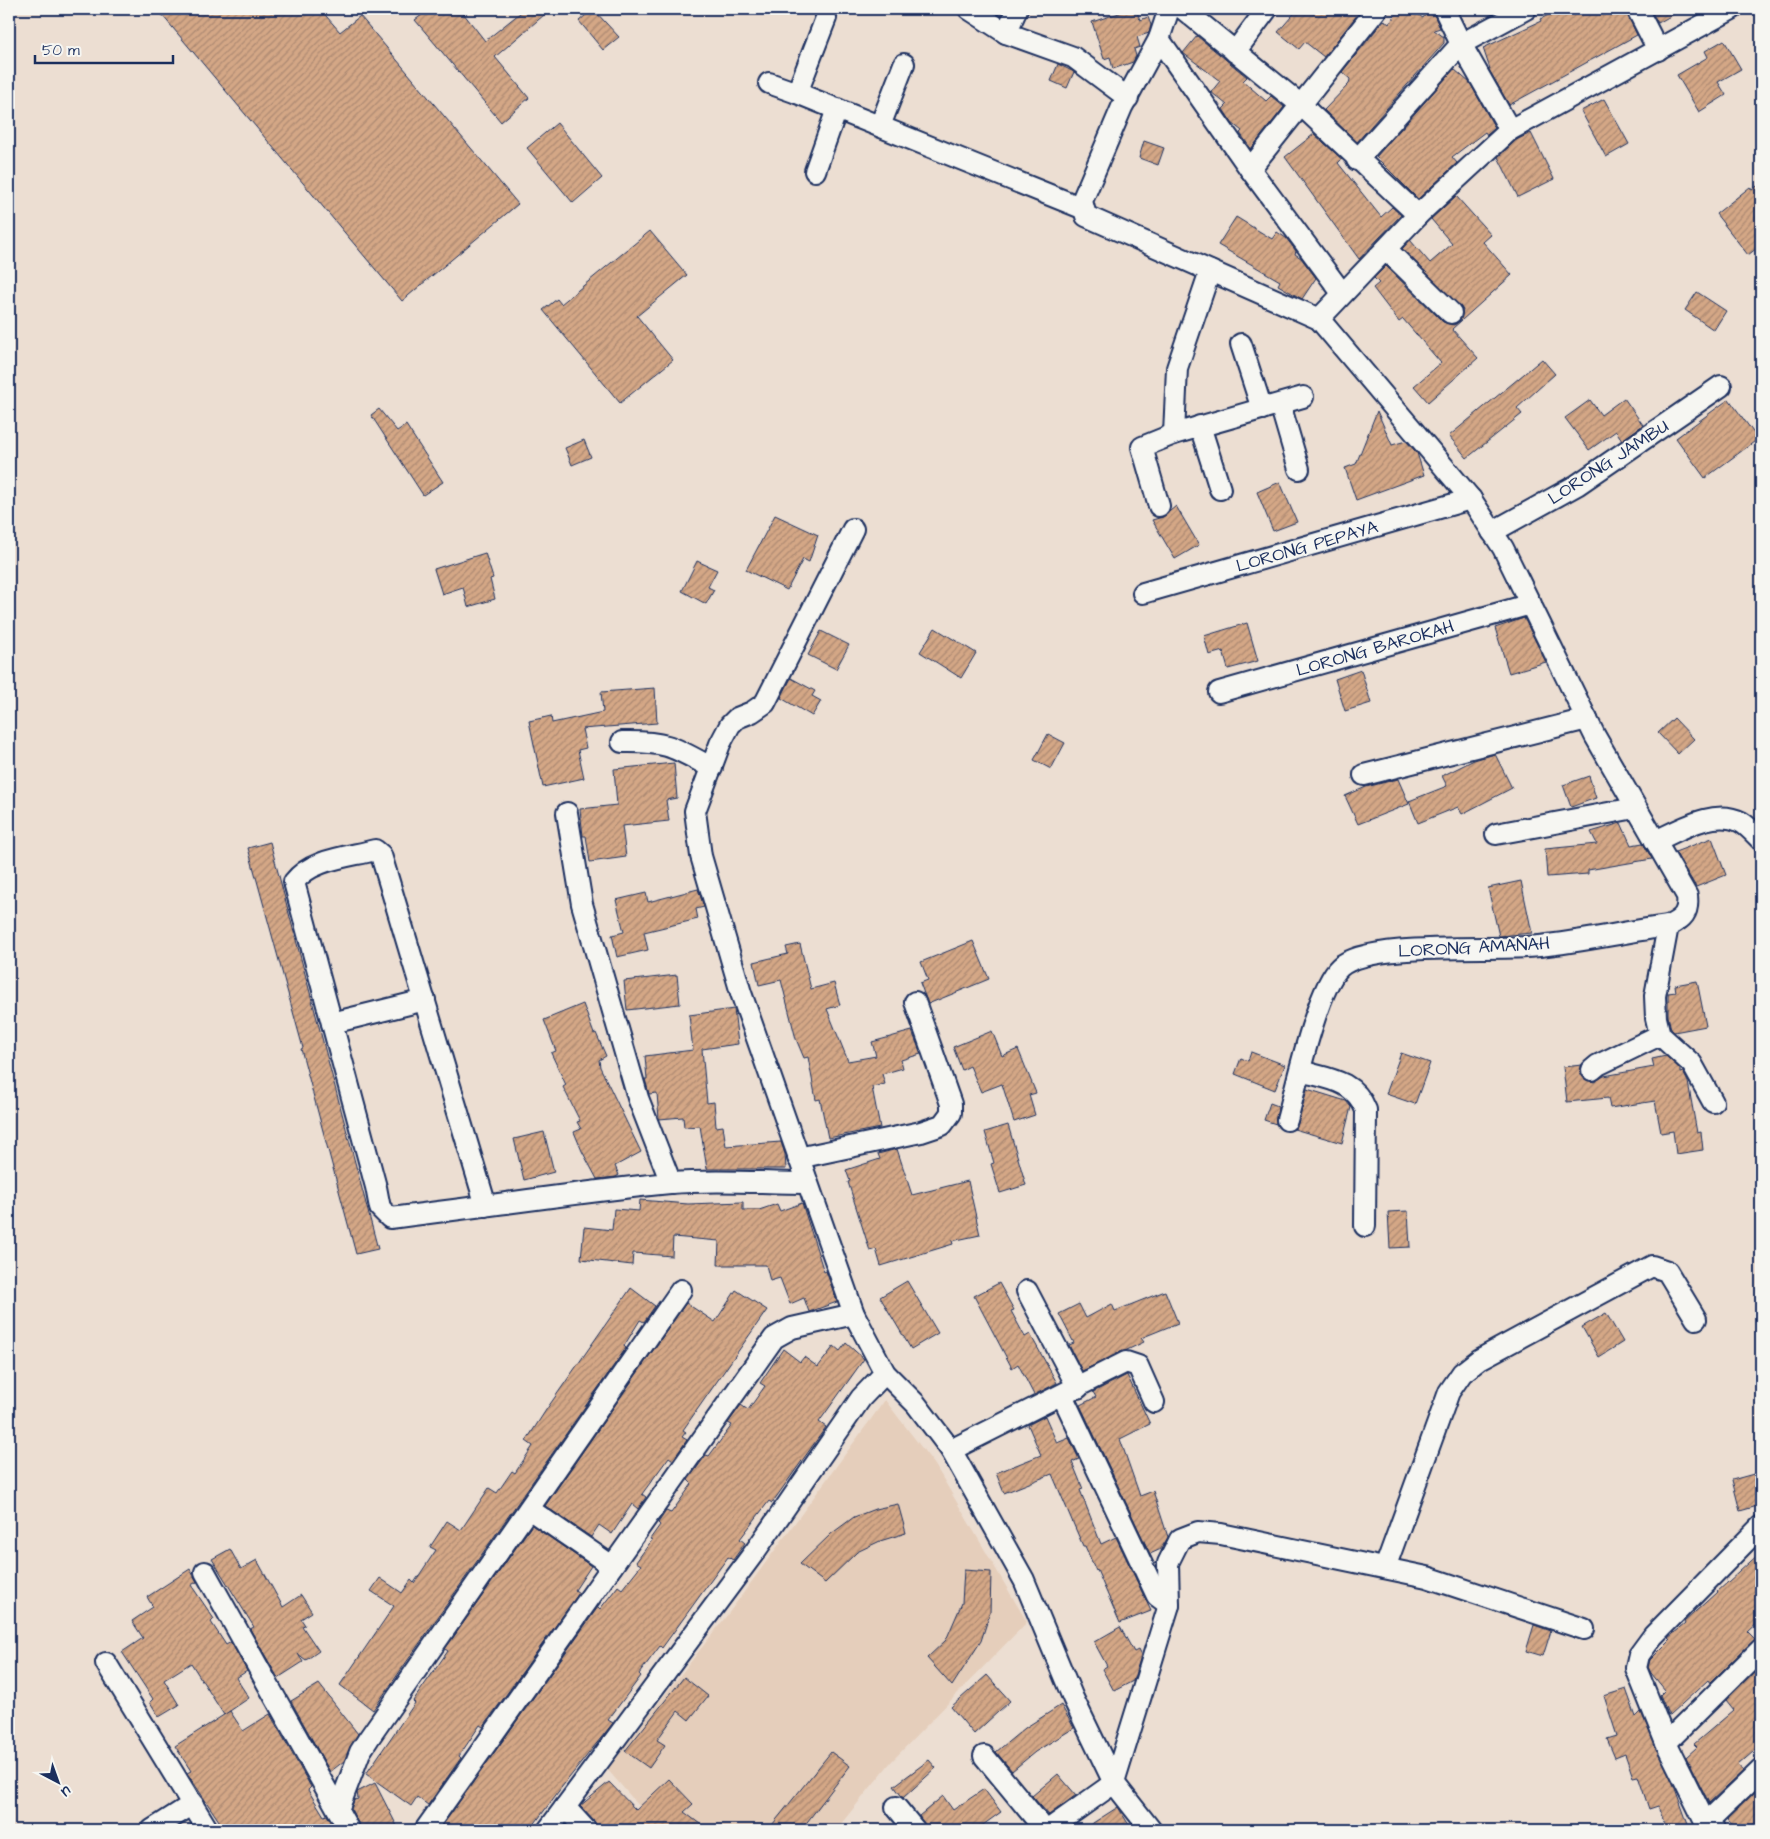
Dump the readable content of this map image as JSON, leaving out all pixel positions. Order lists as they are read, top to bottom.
{
  "streets": {
    "street": [
      "LORONG JAMBU",
      "LORONG PEPAYA",
      "LORONG BAROKAH",
      "LORONG AMANAH"
    ]
  },
  "scale_bar": "50 m",
  "north": "bottom right"
}
